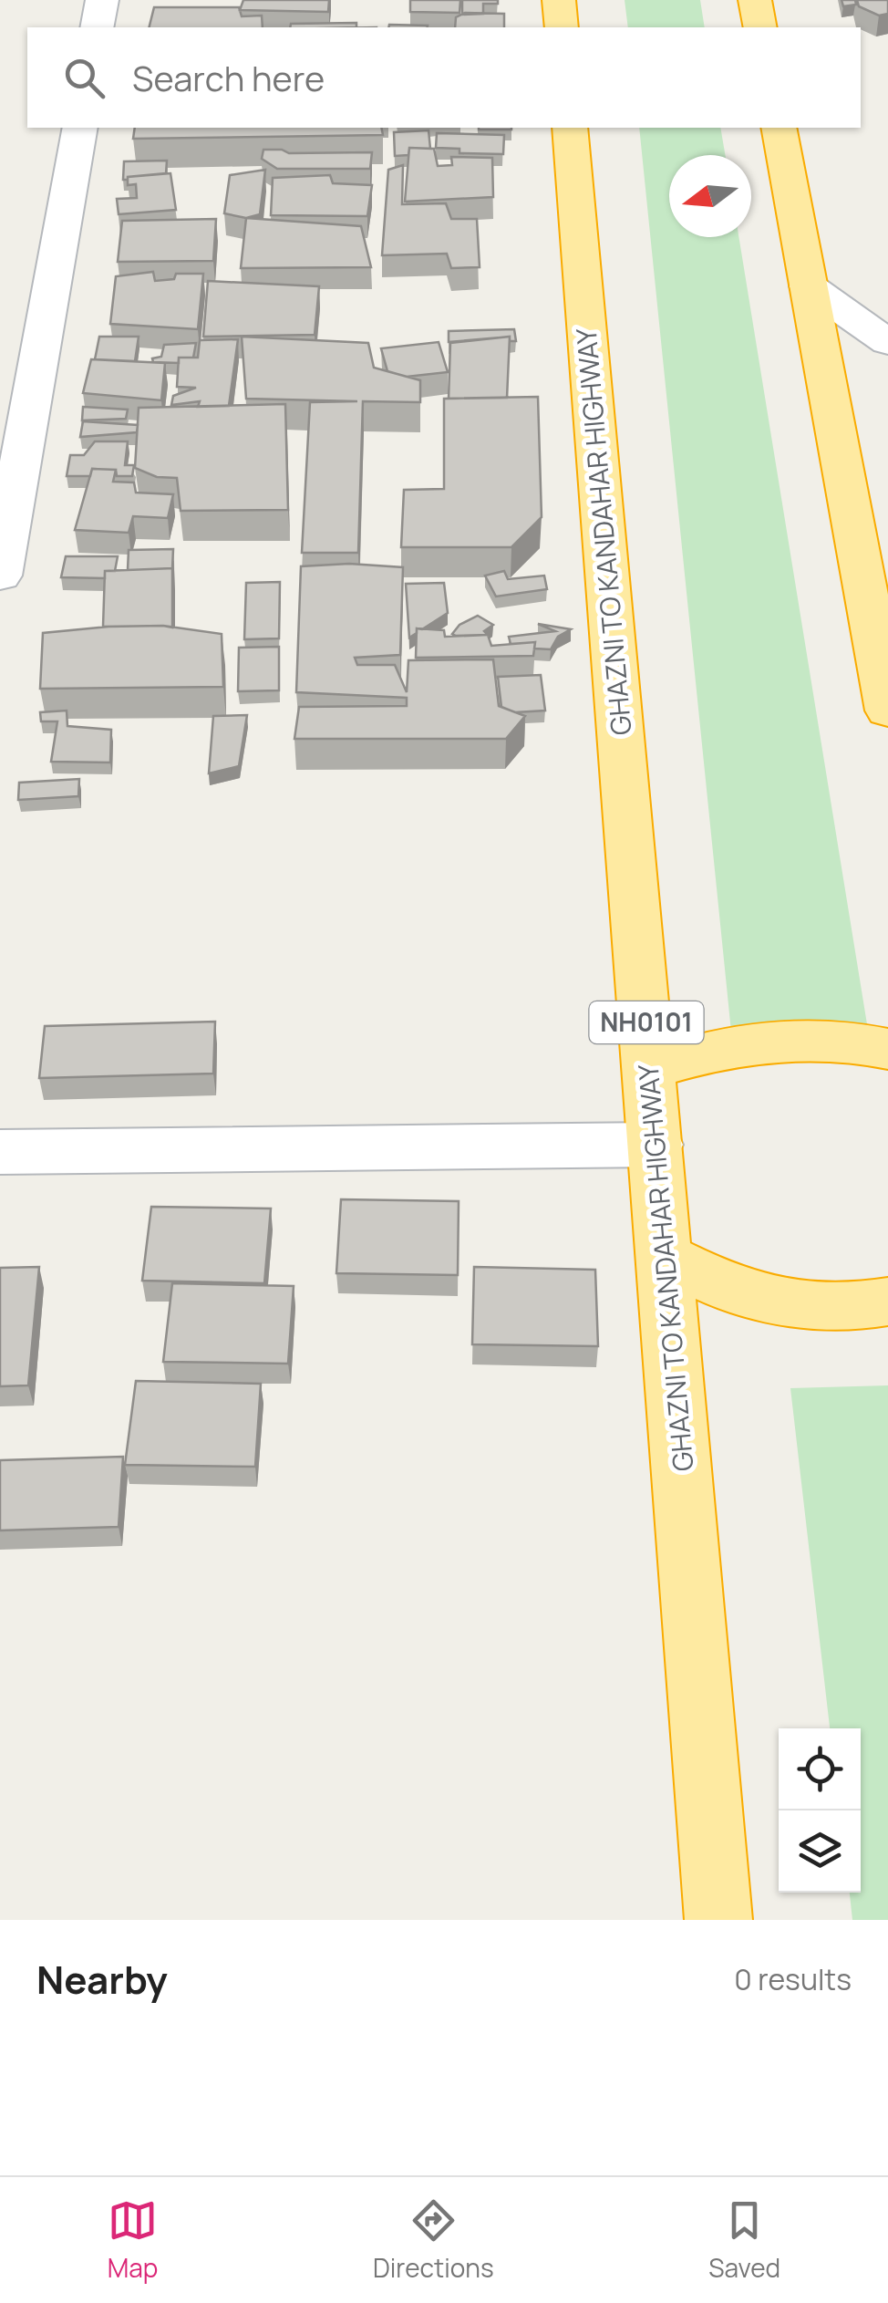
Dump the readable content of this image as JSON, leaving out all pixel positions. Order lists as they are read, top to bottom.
{
  "streets": {
    "highway": ["GHAZNI TO KANDAHAR HIGHWAY", "NH0101"]
  },
  "north": "left",
  "page": {
    "search": "Search here",
    "heading": ["Nearby", "0 results"],
    "nav": ["Map", "Directions", "Saved"]
  }
}
